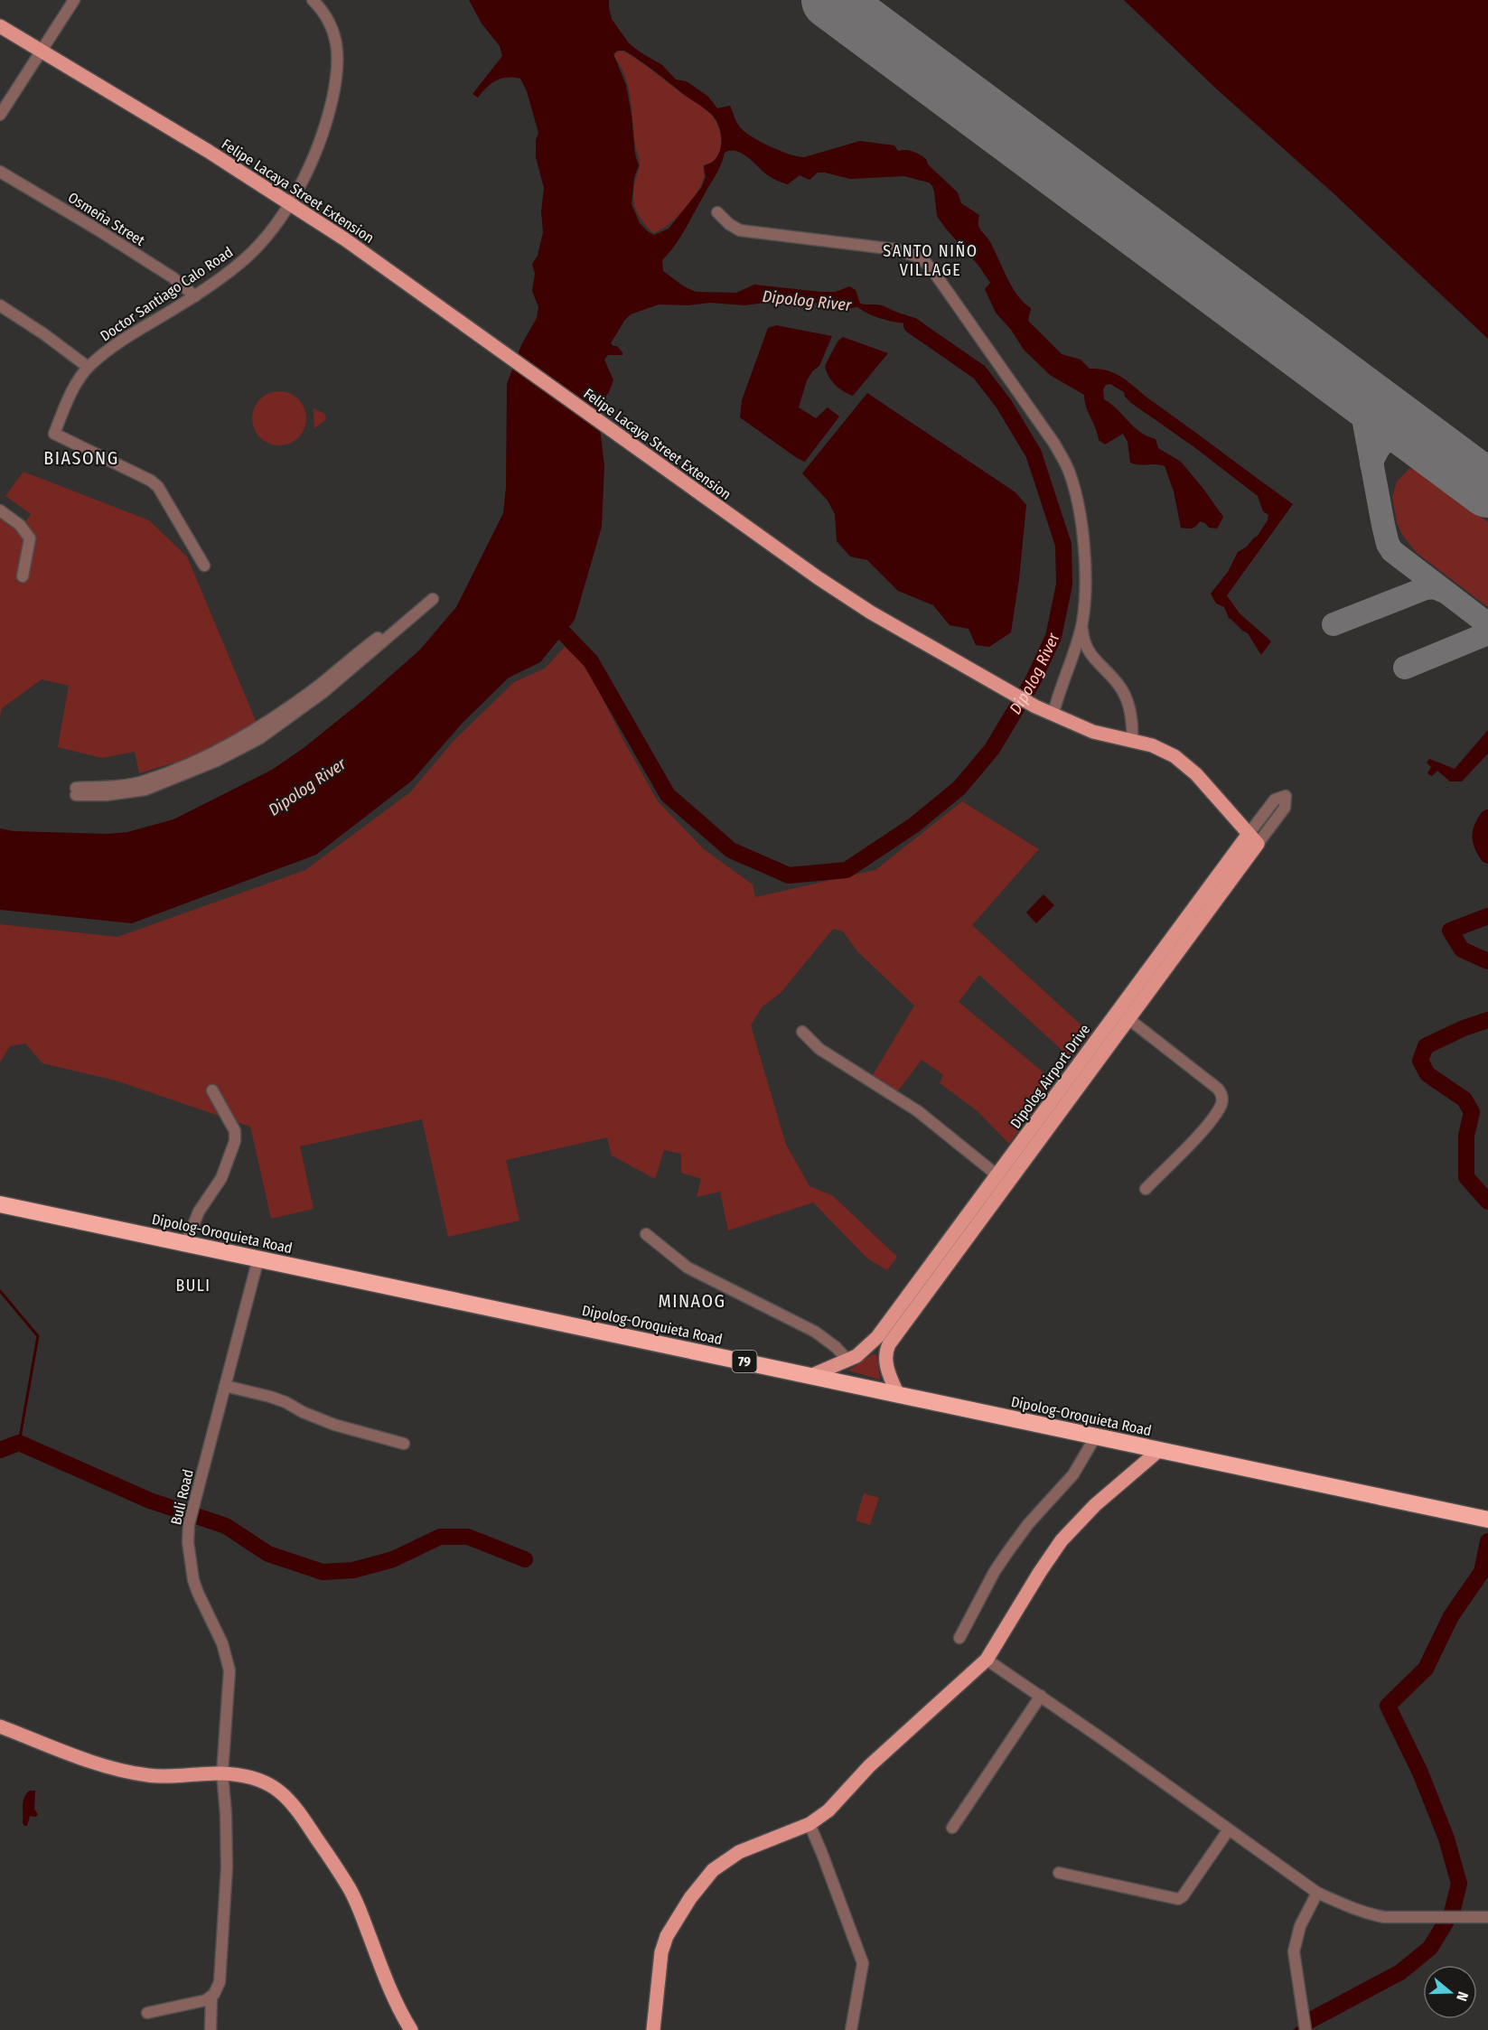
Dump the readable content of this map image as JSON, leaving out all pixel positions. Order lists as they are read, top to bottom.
{
  "streets": {
    "highway": ["Dipolog-Oroquieta Road", "79"],
    "main road": ["Felipe Lacaya Street Extension", "Dipolog Airport Drive"],
    "street": ["Osmeña Street", "Doctor Santiago Calo Road", "Buli Road"]
  },
  "crossings": [
    ["Felipe Lacaya Street Extension", "Doctor Santiago Calo Road"],
    ["Felipe Lacaya Street Extension", "Dipolog Airport Drive"],
    ["Osmeña Street", "Doctor Santiago Calo Road"],
    ["Dipolog Airport Drive", "Dipolog-Oroquieta Road"],
    ["Dipolog-Oroquieta Road", "Buli Road"]
  ],
  "districts": [
    "SANTO NIÑO VILLAGE",
    "BIASONG",
    "BULI",
    "MINAOG"
  ],
  "water": ["Dipolog River"],
  "north": "right"
}
